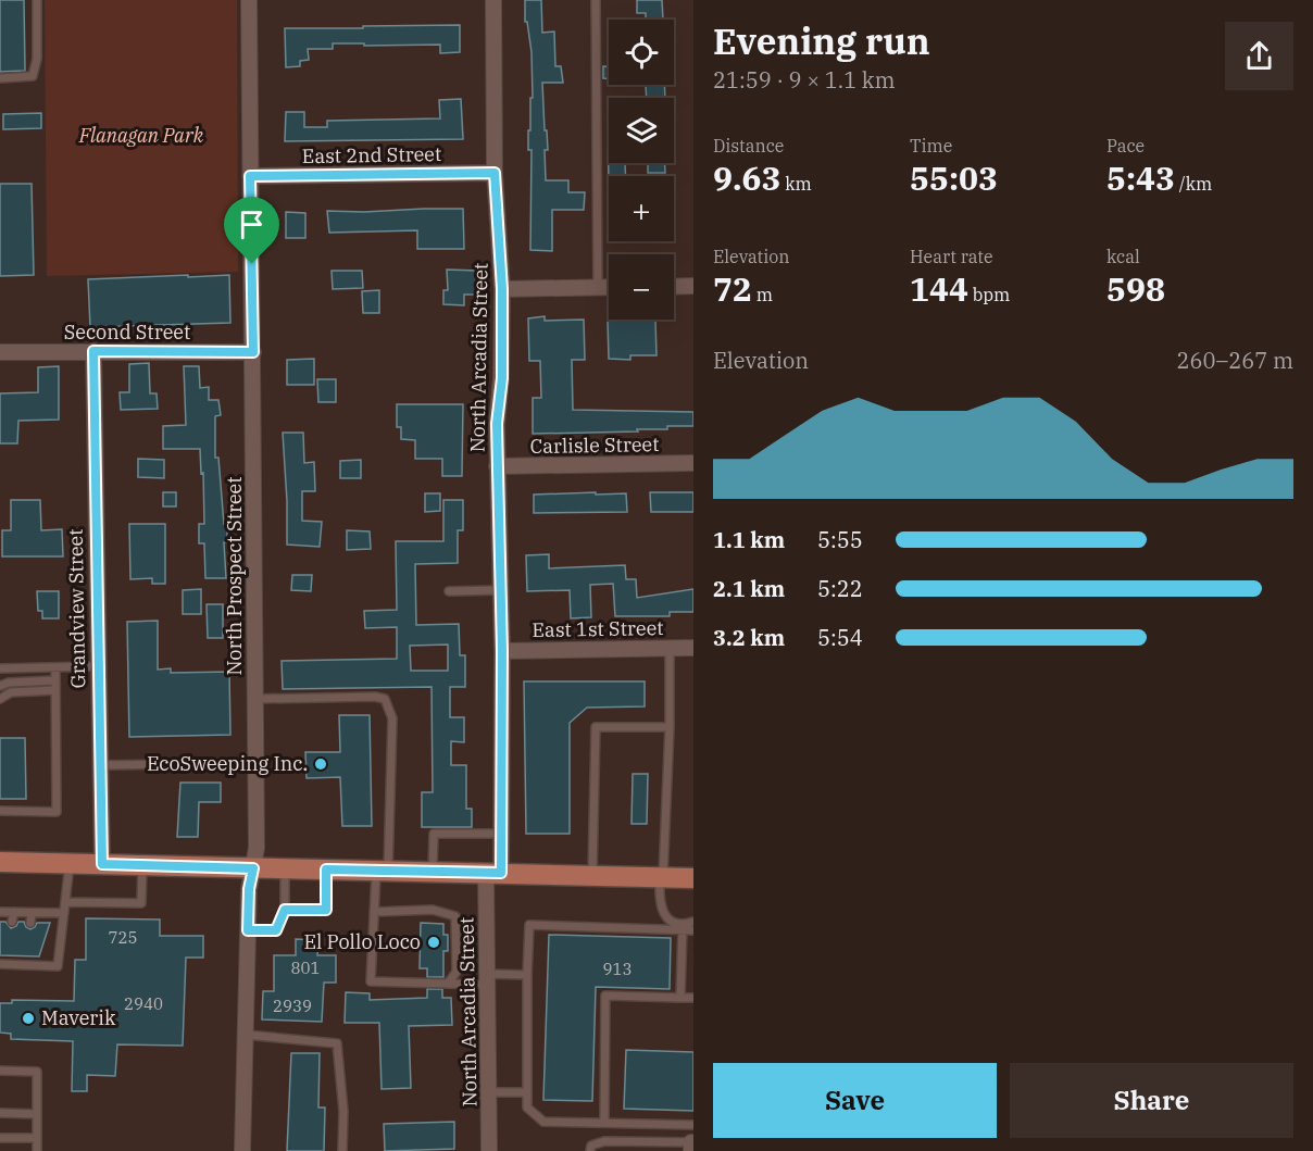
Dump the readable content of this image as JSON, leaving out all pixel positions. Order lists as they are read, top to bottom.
{
  "streets": {
    "street": [
      "East 2nd Street",
      "Second Street",
      "North Arcadia Street",
      "Carlisle Street",
      "North Prospect Street",
      "Grandview Street",
      "East 1st Street"
    ]
  },
  "crossings": [
    ["East 2nd Street", "North Arcadia Street"],
    ["East 2nd Street", "North Prospect Street"],
    ["Second Street", "North Prospect Street"],
    ["Second Street", "Grandview Street"],
    ["North Arcadia Street", "Carlisle Street"],
    ["North Arcadia Street", "East 1st Street"]
  ],
  "parks": ["Flanagan Park"],
  "places": ["EcoSweeping Inc.", "El Pollo Loco", "Maverik"],
  "house_numbers": [
    "725",
    "801",
    "913",
    "2940",
    "2939"
  ],
  "page": {
    "heading": ["Evening run", "21:59 · 9 × 1.1 km"],
    "map_buttons": ["+", "−"],
    "stats": [
      ["Distance", "9.63 km"],
      ["Time", "55:03"],
      ["Pace", "5:43 /km"],
      ["Elevation", "72 m"],
      ["Heart rate", "144 bpm"],
      ["kcal", "598"]
    ],
    "chart": ["Elevation", "260–267 m"],
    "list": [
      {
        "name": "1.1 km",
        "note": "5:55"
      },
      {
        "name": "2.1 km",
        "note": "5:22"
      },
      {
        "name": "3.2 km",
        "note": "5:54"
      }
    ],
    "buttons": ["Save", "Share"]
  }
}
